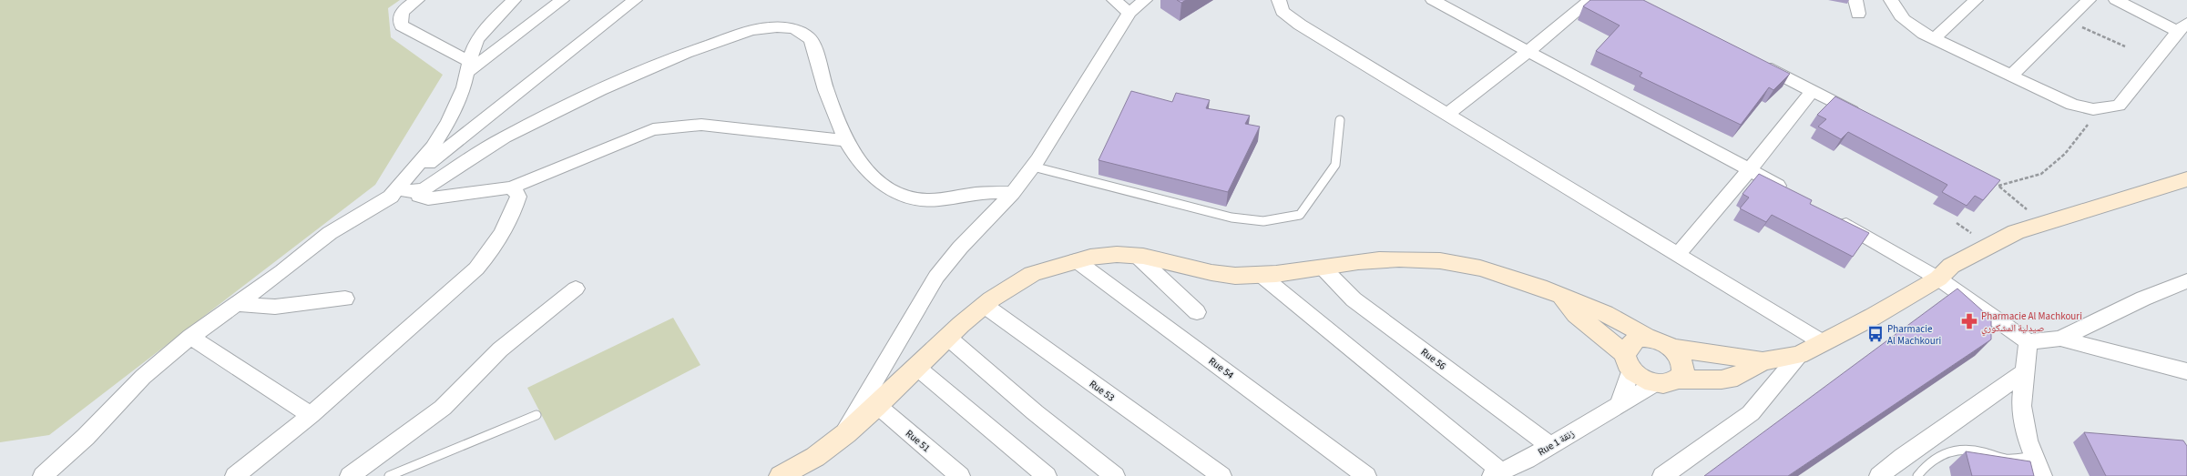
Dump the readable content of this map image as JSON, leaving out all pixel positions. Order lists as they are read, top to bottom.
{
  "streets": {
    "street": [
      "Rue 56",
      "Rue 54",
      "Rue 53",
      "Rue 51",
      "Rue 1 زنقة"
    ]
  },
  "crossings": [
    ["Rue 56", "Rue 1 زنقة"]
  ],
  "places": {
    "pharmacy": ["Pharmacie Al Machkouri صيدلية المشكوري"],
    "bus stop": ["Pharmacie Al Machkouri"]
  }
}
